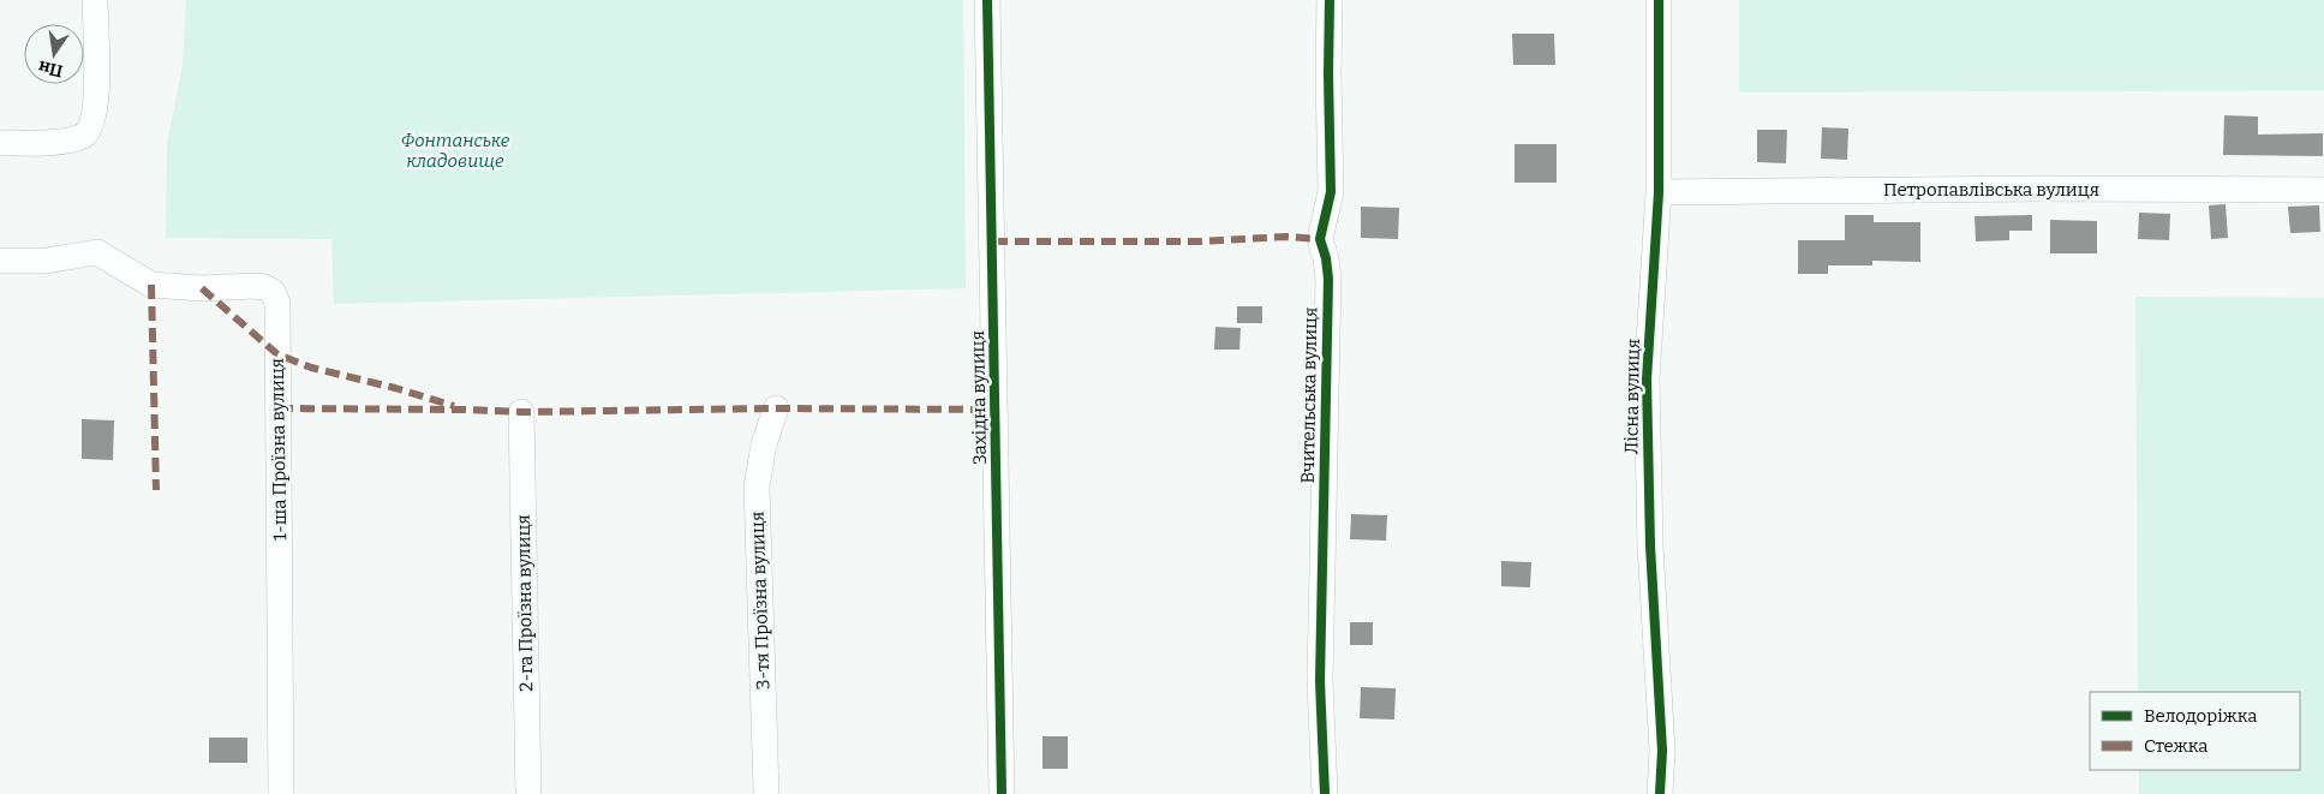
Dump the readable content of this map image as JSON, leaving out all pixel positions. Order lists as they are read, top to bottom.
{
  "streets": {
    "street": [
      "Петропавлівська вулиця",
      "Вчительська вулиця",
      "Лісна вулиця",
      "Західна вулиця",
      "1-ша Проїзна вулиця",
      "3-тя Проїзна вулиця",
      "2-га Проїзна вулиця"
    ]
  },
  "crossings": [
    ["Петропавлівська вулиця", "Лісна вулиця"]
  ],
  "parks": ["Фонтанське кладовище"],
  "legend": ["Велодоріжка", "Стежка"],
  "north": "bottom"
}
